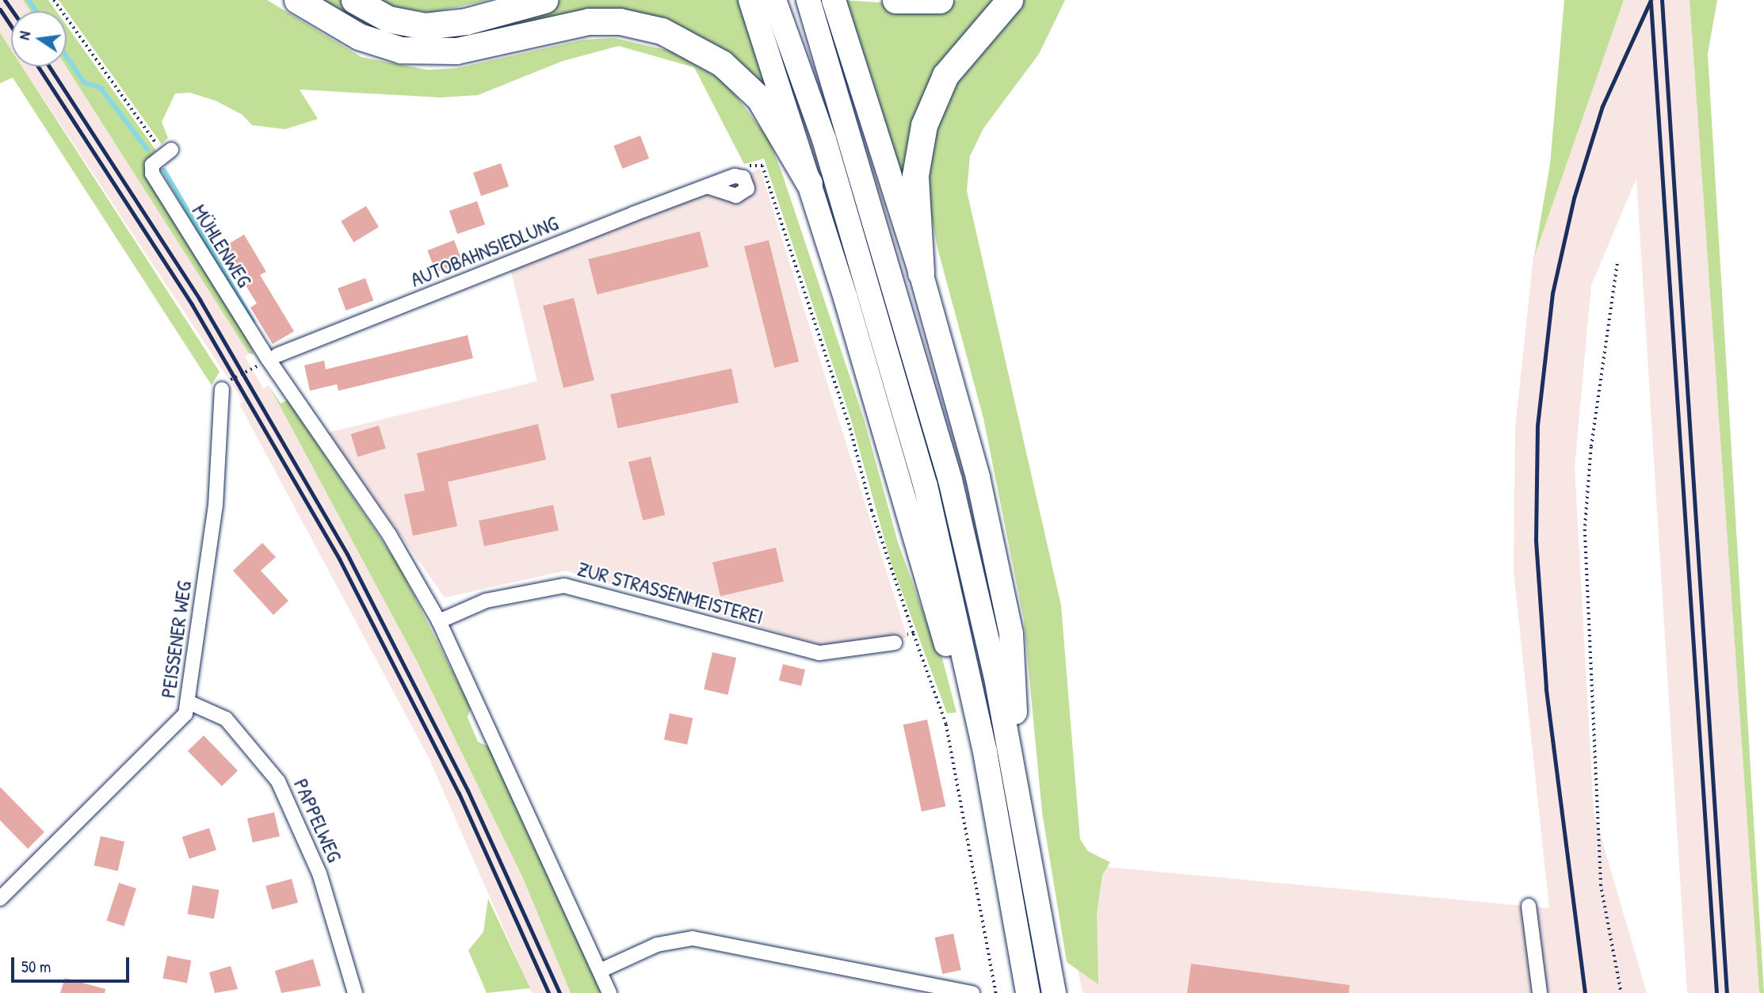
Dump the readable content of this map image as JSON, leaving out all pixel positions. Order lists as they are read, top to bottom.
{
  "streets": {
    "street": [
      "MÜHLENWEG",
      "AUTOBAHNSIEDLUNG",
      "ZUR STRASSENMEISTEREI",
      "PEISSENER WEG",
      "PAPPELWEG"
    ]
  },
  "crossings": [
    ["MÜHLENWEG", "AUTOBAHNSIEDLUNG"],
    ["PEISSENER WEG", "PAPPELWEG"]
  ],
  "scale_bar": "50 m",
  "north": "left"
}
